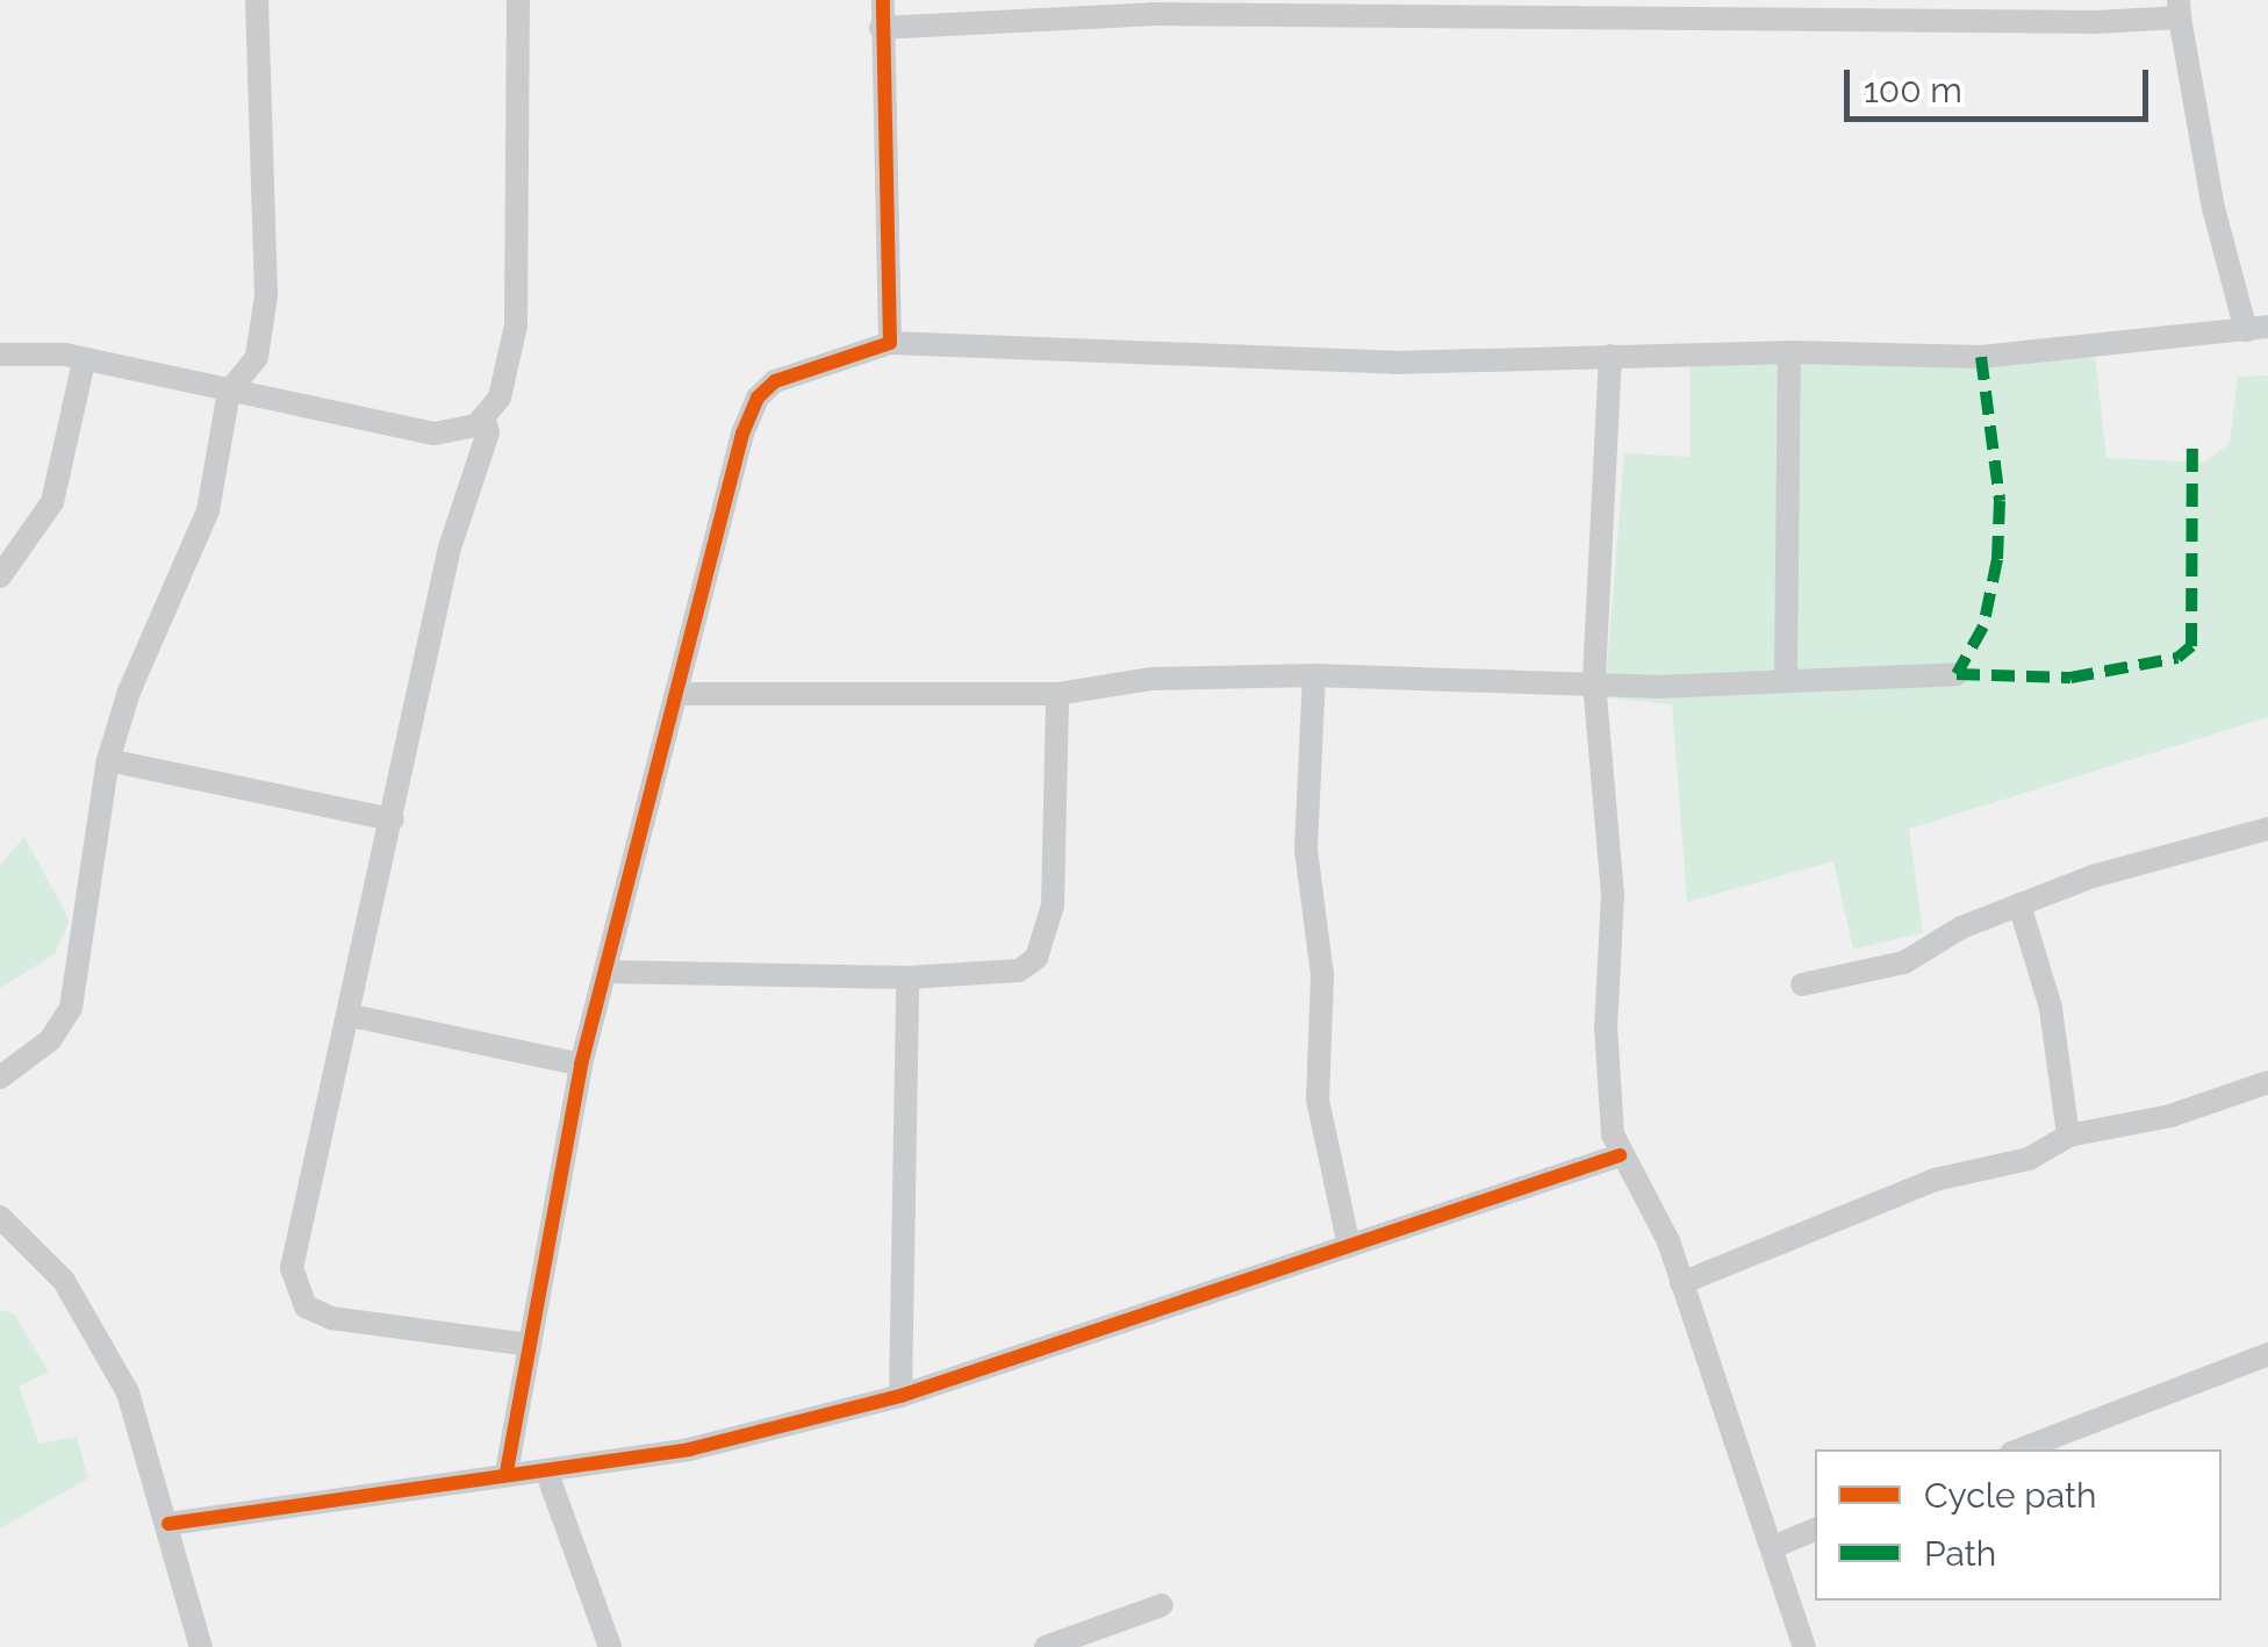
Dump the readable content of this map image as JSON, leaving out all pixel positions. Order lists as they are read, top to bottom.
{
  "legend": ["Cycle path", "Path"],
  "scale_bar": "100 m"
}
